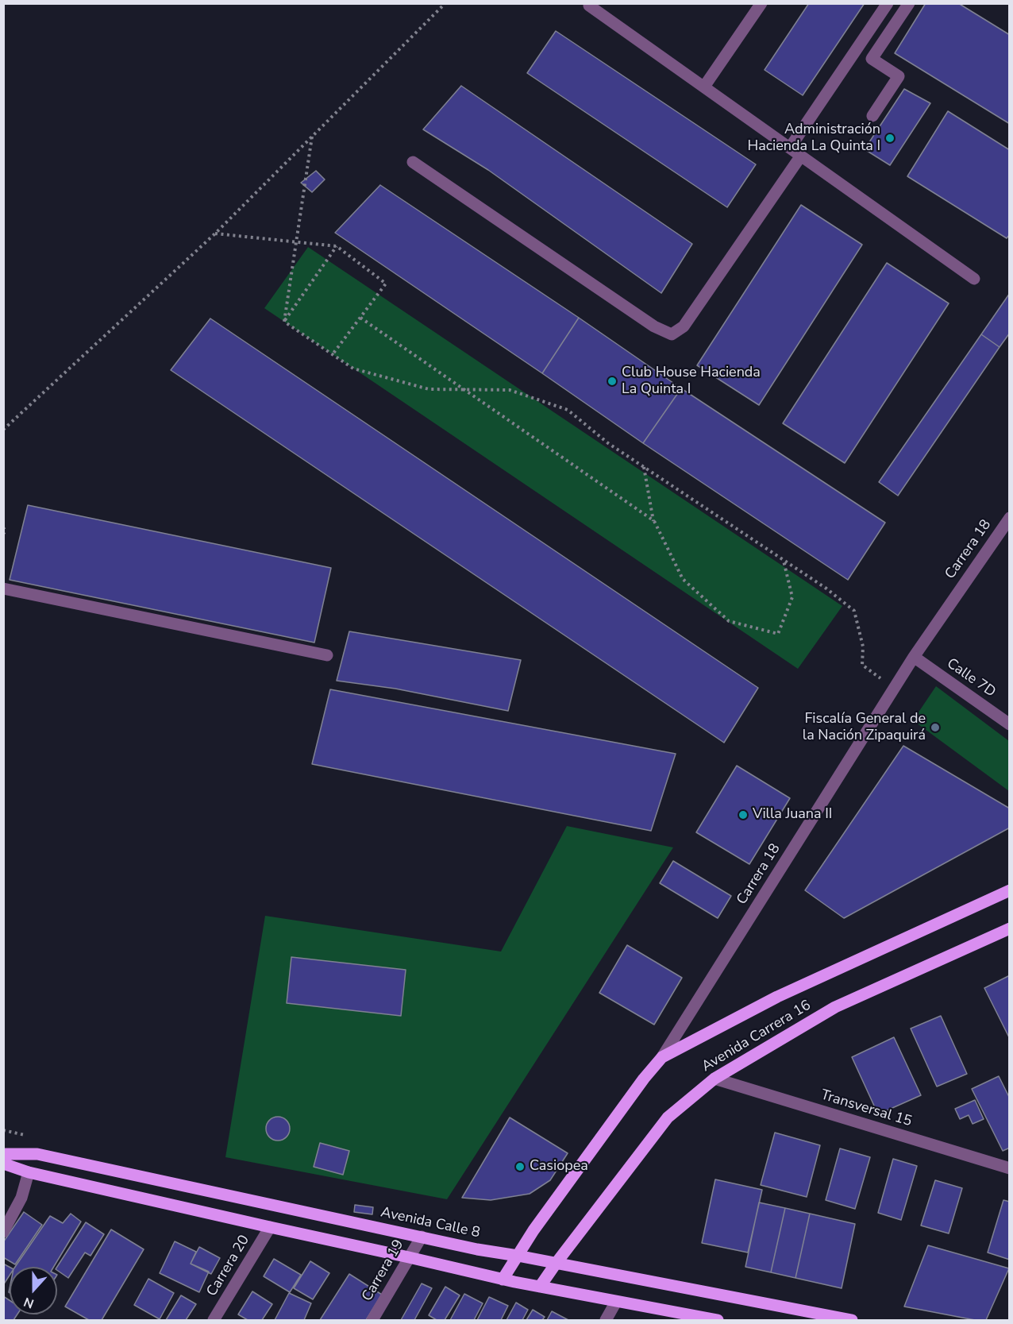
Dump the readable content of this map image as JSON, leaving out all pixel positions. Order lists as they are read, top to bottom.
{
  "streets": {
    "main road": ["Avenida Carrera 16", "Avenida Calle 8"],
    "street": [
      "Carrera 18",
      "Calle 7D",
      "Transversal 15",
      "Carrera 20",
      "Carrera 19"
    ]
  },
  "crossings": [
    ["Carrera 18", "Calle 7D"],
    ["Carrera 18", "Avenida Carrera 16"],
    ["Avenida Carrera 16", "Transversal 15"],
    ["Avenida Carrera 16", "Avenida Calle 8"],
    ["Avenida Calle 8", "Carrera 19"]
  ],
  "places": [
    "Administración Hacienda La Quinta I",
    "Club House Hacienda La Quinta I",
    "Fiscalía General de la Nación Zipaquirá",
    "Villa Juana II",
    "Casiopea"
  ],
  "north": "bottom"
}
